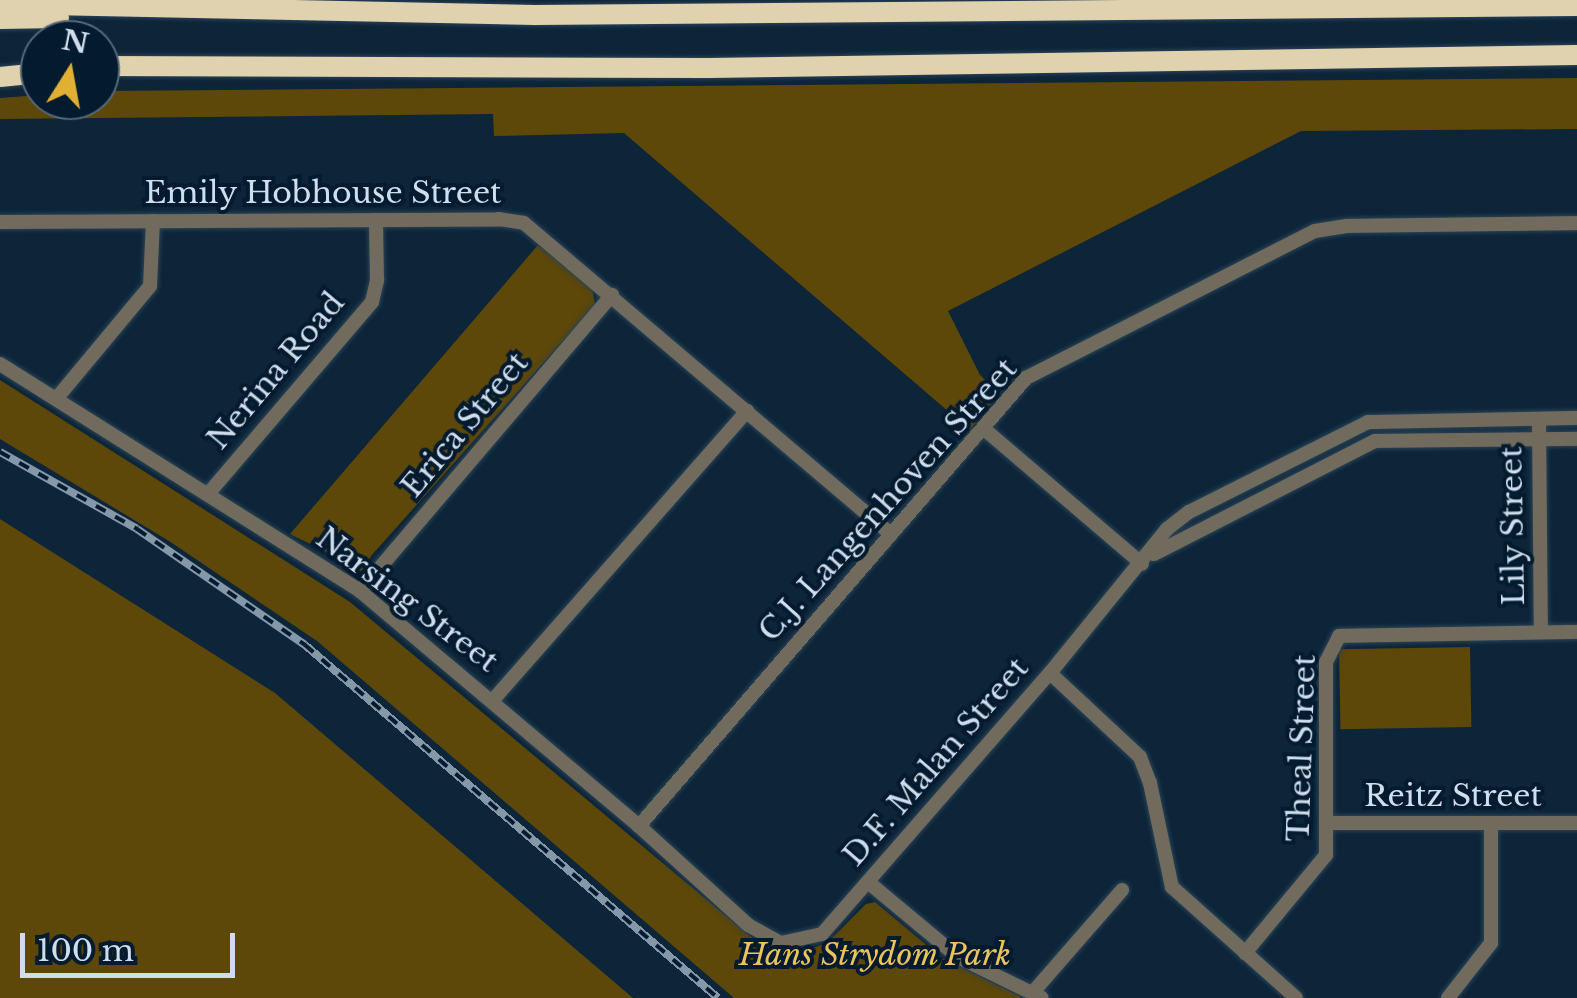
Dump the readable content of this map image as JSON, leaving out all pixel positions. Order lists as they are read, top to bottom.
{
  "streets": {
    "street": [
      "Emily Hobhouse Street",
      "Nerina Road",
      "Erica Street",
      "C.J. Langenhoven Street",
      "Lily Street",
      "Narsing Street",
      "Theal Street",
      "D.F. Malan Street",
      "Reitz Street"
    ]
  },
  "crossings": [
    ["Emily Hobhouse Street", "Nerina Road"],
    ["Emily Hobhouse Street", "Erica Street"],
    ["Emily Hobhouse Street", "C.J. Langenhoven Street"],
    ["Nerina Road", "Narsing Street"],
    ["Erica Street", "Narsing Street"],
    ["C.J. Langenhoven Street", "Narsing Street"],
    ["Lily Street", "Theal Street"],
    ["Lily Street", "D.F. Malan Street"],
    ["Narsing Street", "D.F. Malan Street"],
    ["Theal Street", "Reitz Street"]
  ],
  "parks": ["Hans Strydom Park"],
  "scale_bar": "100 m",
  "north": "top"
}
